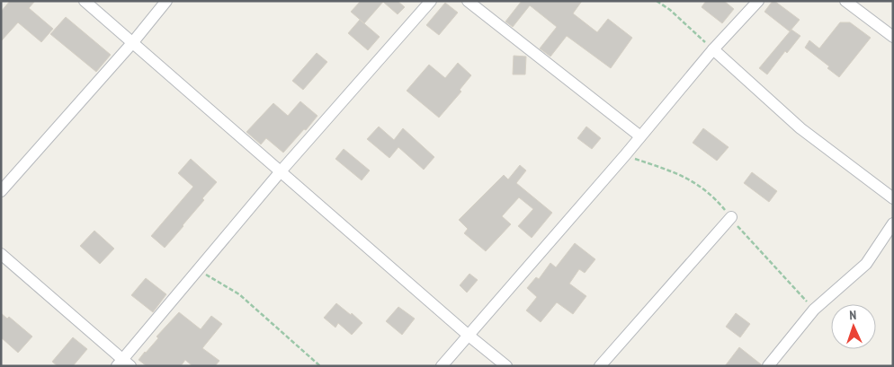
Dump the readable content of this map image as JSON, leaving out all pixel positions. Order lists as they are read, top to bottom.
{
  "north": "top"
}
